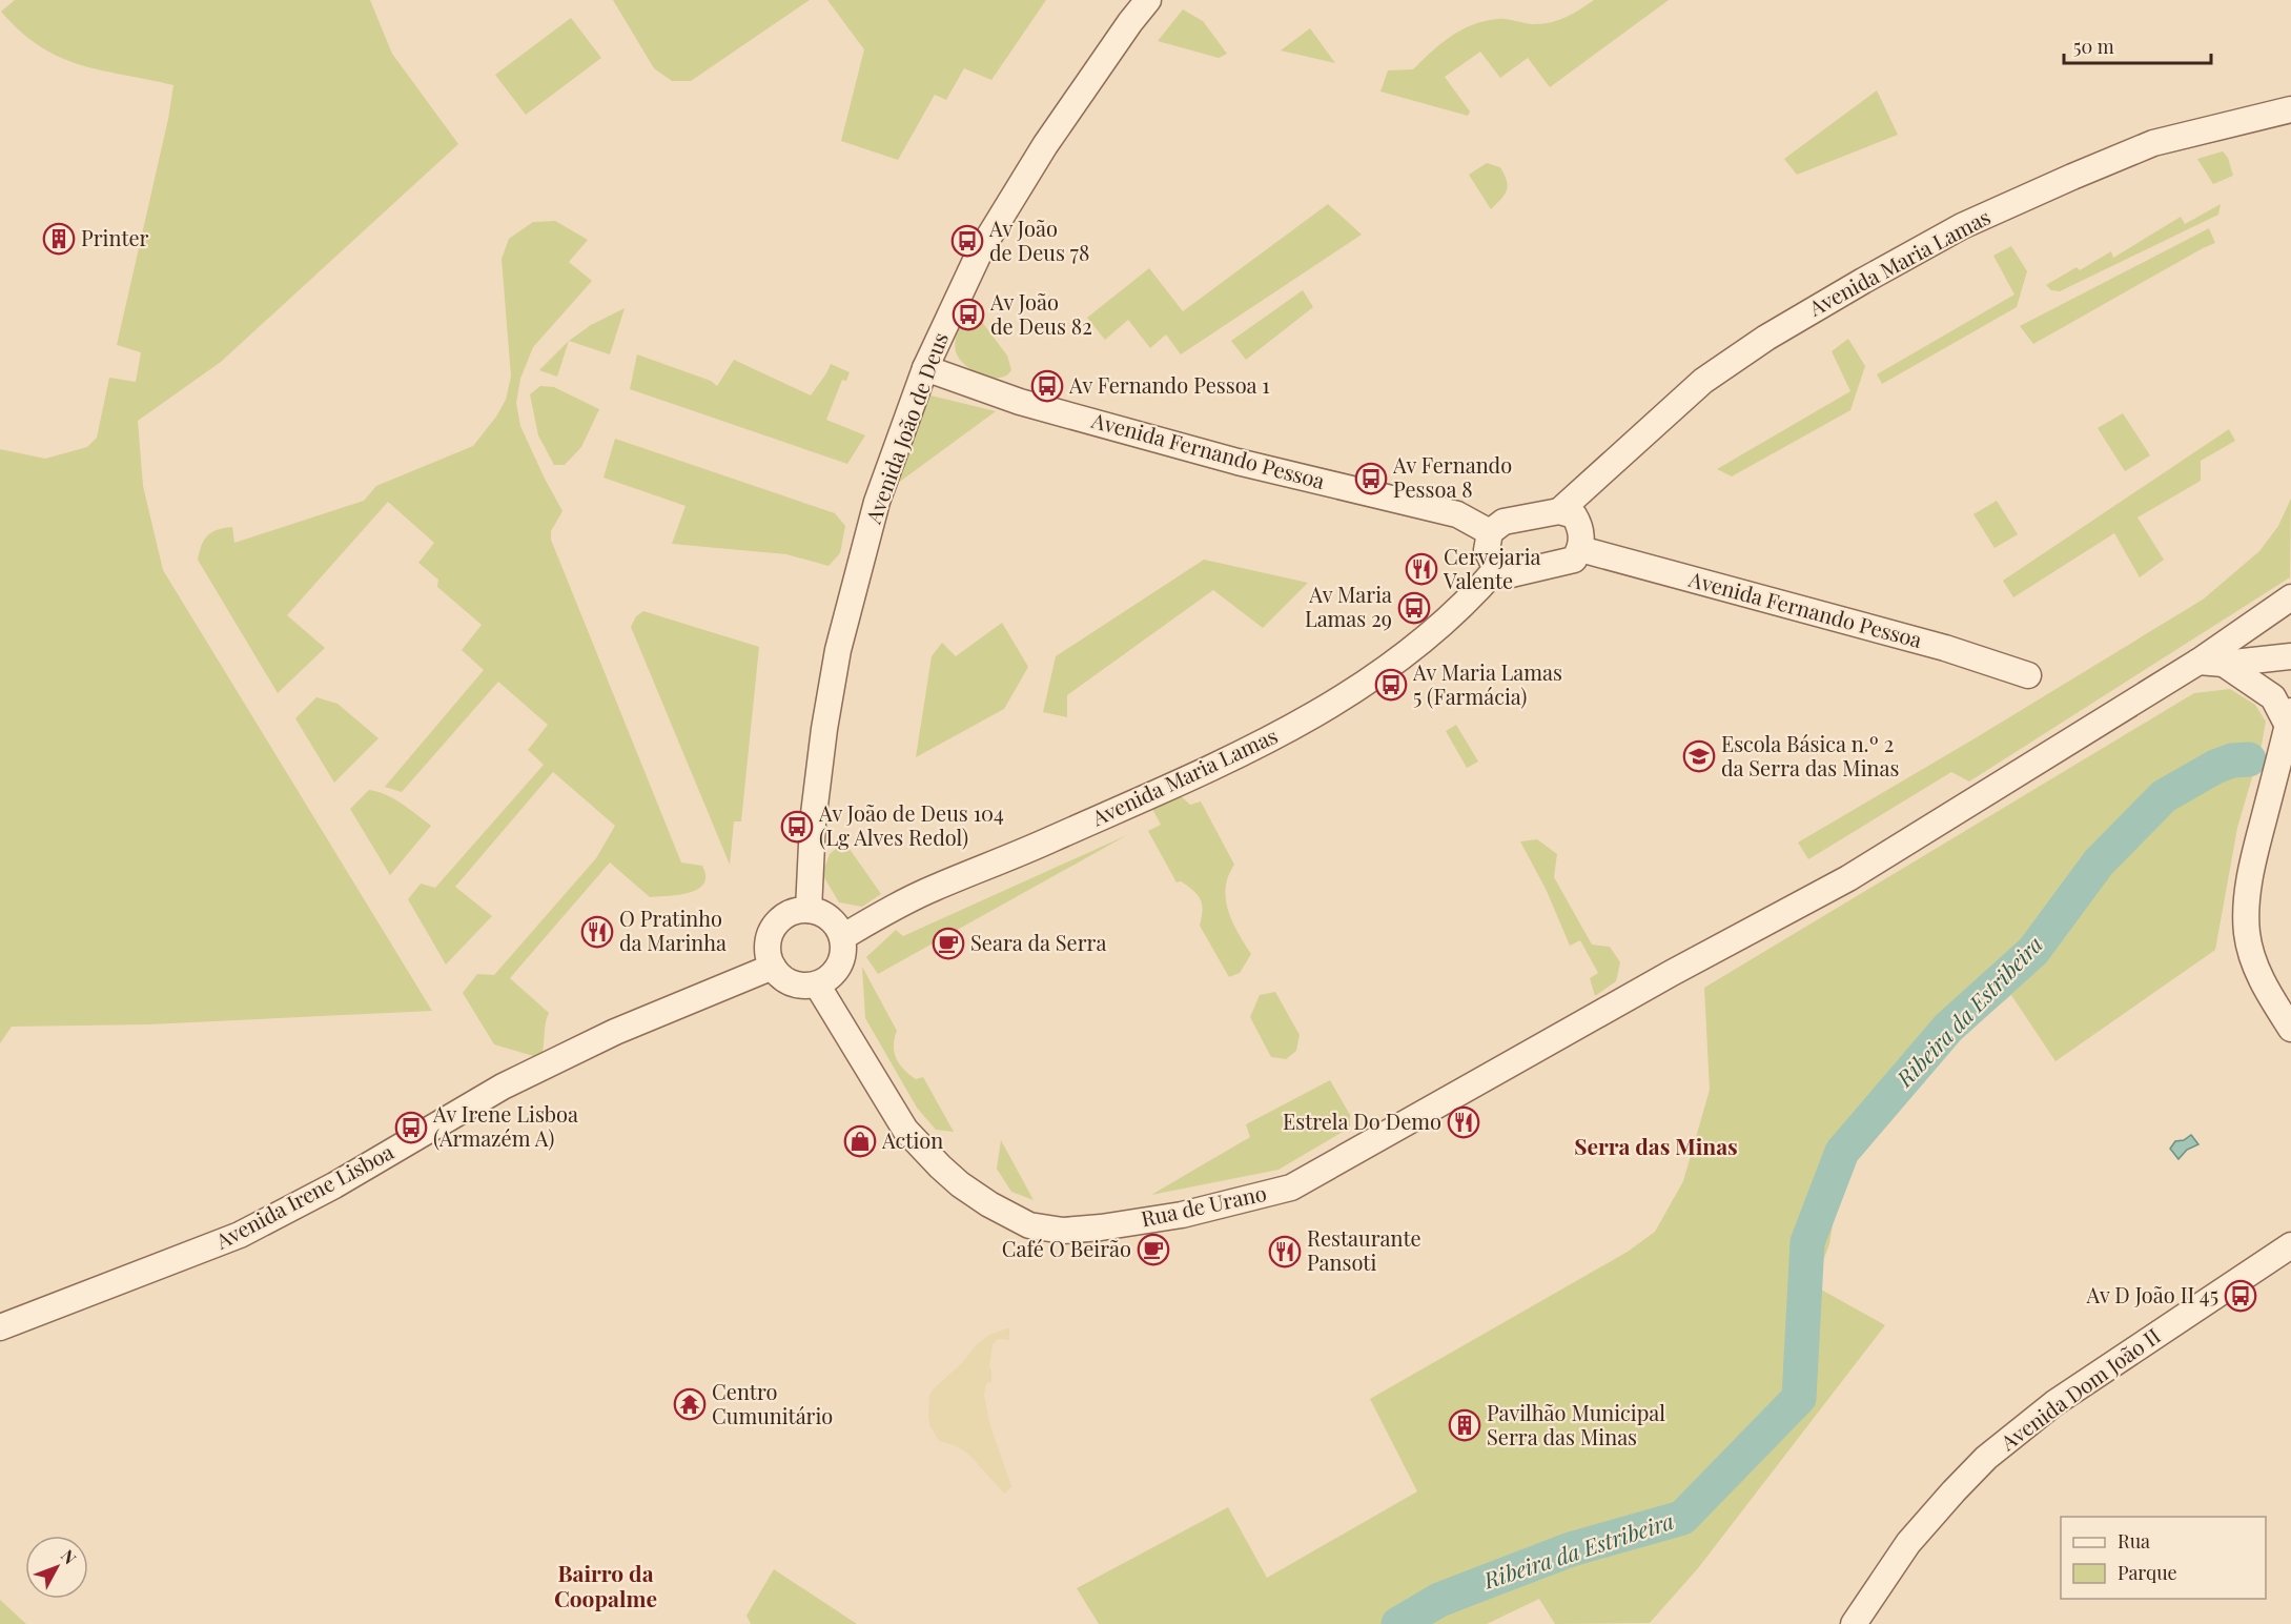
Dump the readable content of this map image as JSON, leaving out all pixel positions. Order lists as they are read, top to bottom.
{
  "streets": {
    "street": [
      "Avenida Maria Lamas",
      "Avenida João de Deus",
      "Avenida Fernando Pessoa",
      "Avenida Irene Lisboa",
      "Rua de Urano",
      "Avenida Dom João II"
    ]
  },
  "crossings": [
    ["Avenida Maria Lamas", "Avenida João de Deus"],
    ["Avenida Maria Lamas", "Avenida Irene Lisboa"],
    ["Avenida Maria Lamas", "Rua de Urano"],
    ["Avenida João de Deus", "Avenida Fernando Pessoa"],
    ["Avenida João de Deus", "Avenida Irene Lisboa"],
    ["Avenida João de Deus", "Rua de Urano"],
    ["Avenida Irene Lisboa", "Rua de Urano"]
  ],
  "districts": ["Serra das Minas", "Bairro da Coopalme"],
  "water": ["Ribeira da Estribeira"],
  "places": {
    "building": ["Printer", "Pavilhão Municipal Serra das Minas"],
    "bus stop": [
      "Av João de Deus 78",
      "Av João de Deus 82",
      "Av Fernando Pessoa 1",
      "Av Fernando Pessoa 8",
      "Av Maria Lamas 29",
      "Av Maria Lamas 5 (Farmácia)",
      "Av João de Deus 104 (Lg Alves Redol)",
      "Av Irene Lisboa (Armazém A)",
      "Av D João II 45"
    ],
    "restaurant": [
      "Cervejaria Valente",
      "O Pratinho da Marinha",
      "Estrela Do Demo",
      "Restaurante Pansoti"
    ],
    "school or university": ["Escola Básica n.º 2 da Serra das Minas"],
    "cafe": ["Seara da Serra", "Café O Beirão"],
    "shop": ["Action"],
    "temple": ["Centro Cumunitário"]
  },
  "legend": ["Rua", "Parque"],
  "scale_bar": "50 m",
  "north": "top right"
}
